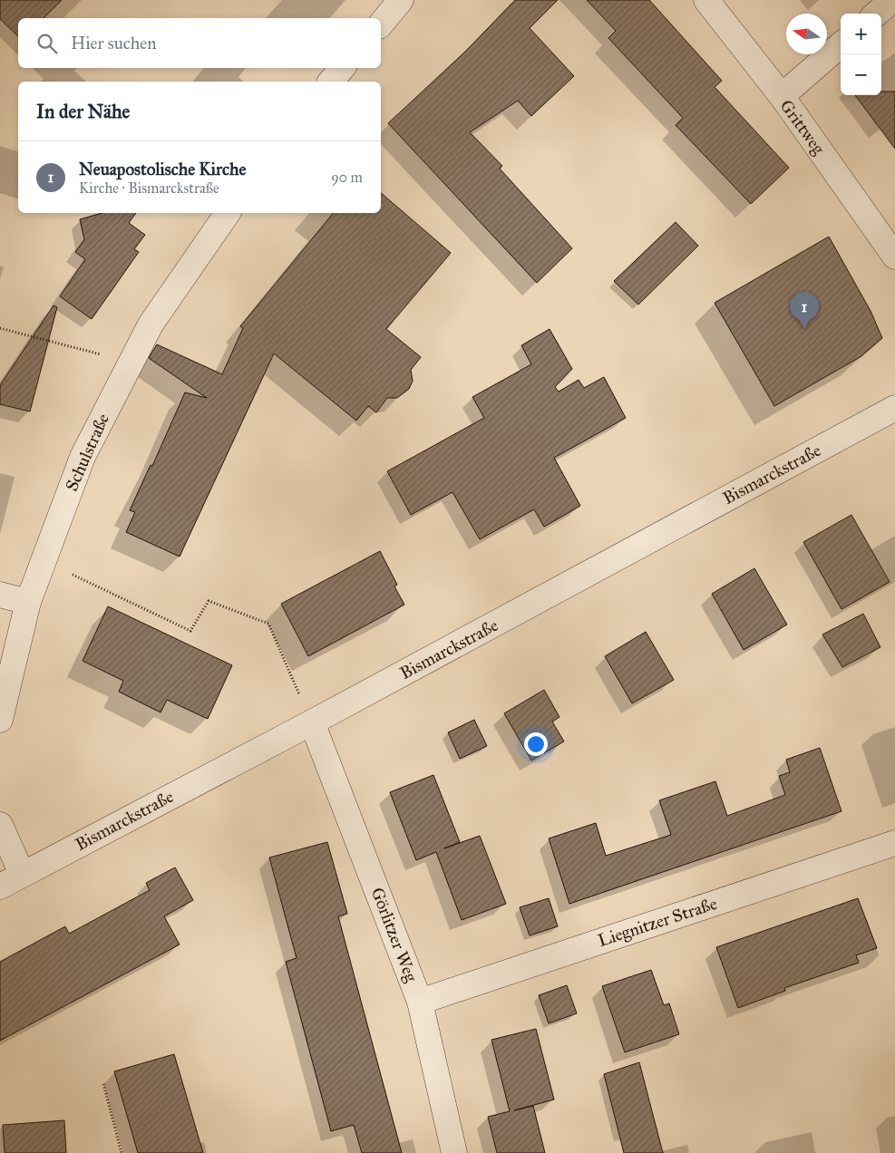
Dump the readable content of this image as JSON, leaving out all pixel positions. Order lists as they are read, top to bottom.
{
  "streets": {
    "street": [
      "Grittweg",
      "Schulstraße",
      "Bismarckstraße",
      "Liegnitzer Straße",
      "Görlitzer Weg"
    ]
  },
  "crossings": [
    ["Bismarckstraße", "Görlitzer Weg"],
    ["Liegnitzer Straße", "Görlitzer Weg"]
  ],
  "north": "left",
  "page": {
    "map_buttons": ["+", "−"],
    "search": "Hier suchen",
    "heading": "In der Nähe",
    "list": [
      {
        "mark": "1",
        "name": "Neuapostolische Kirche",
        "note": "Kirche · Bismarckstraße",
        "value": "90 m"
      }
    ],
    "pins": "1"
  }
}
